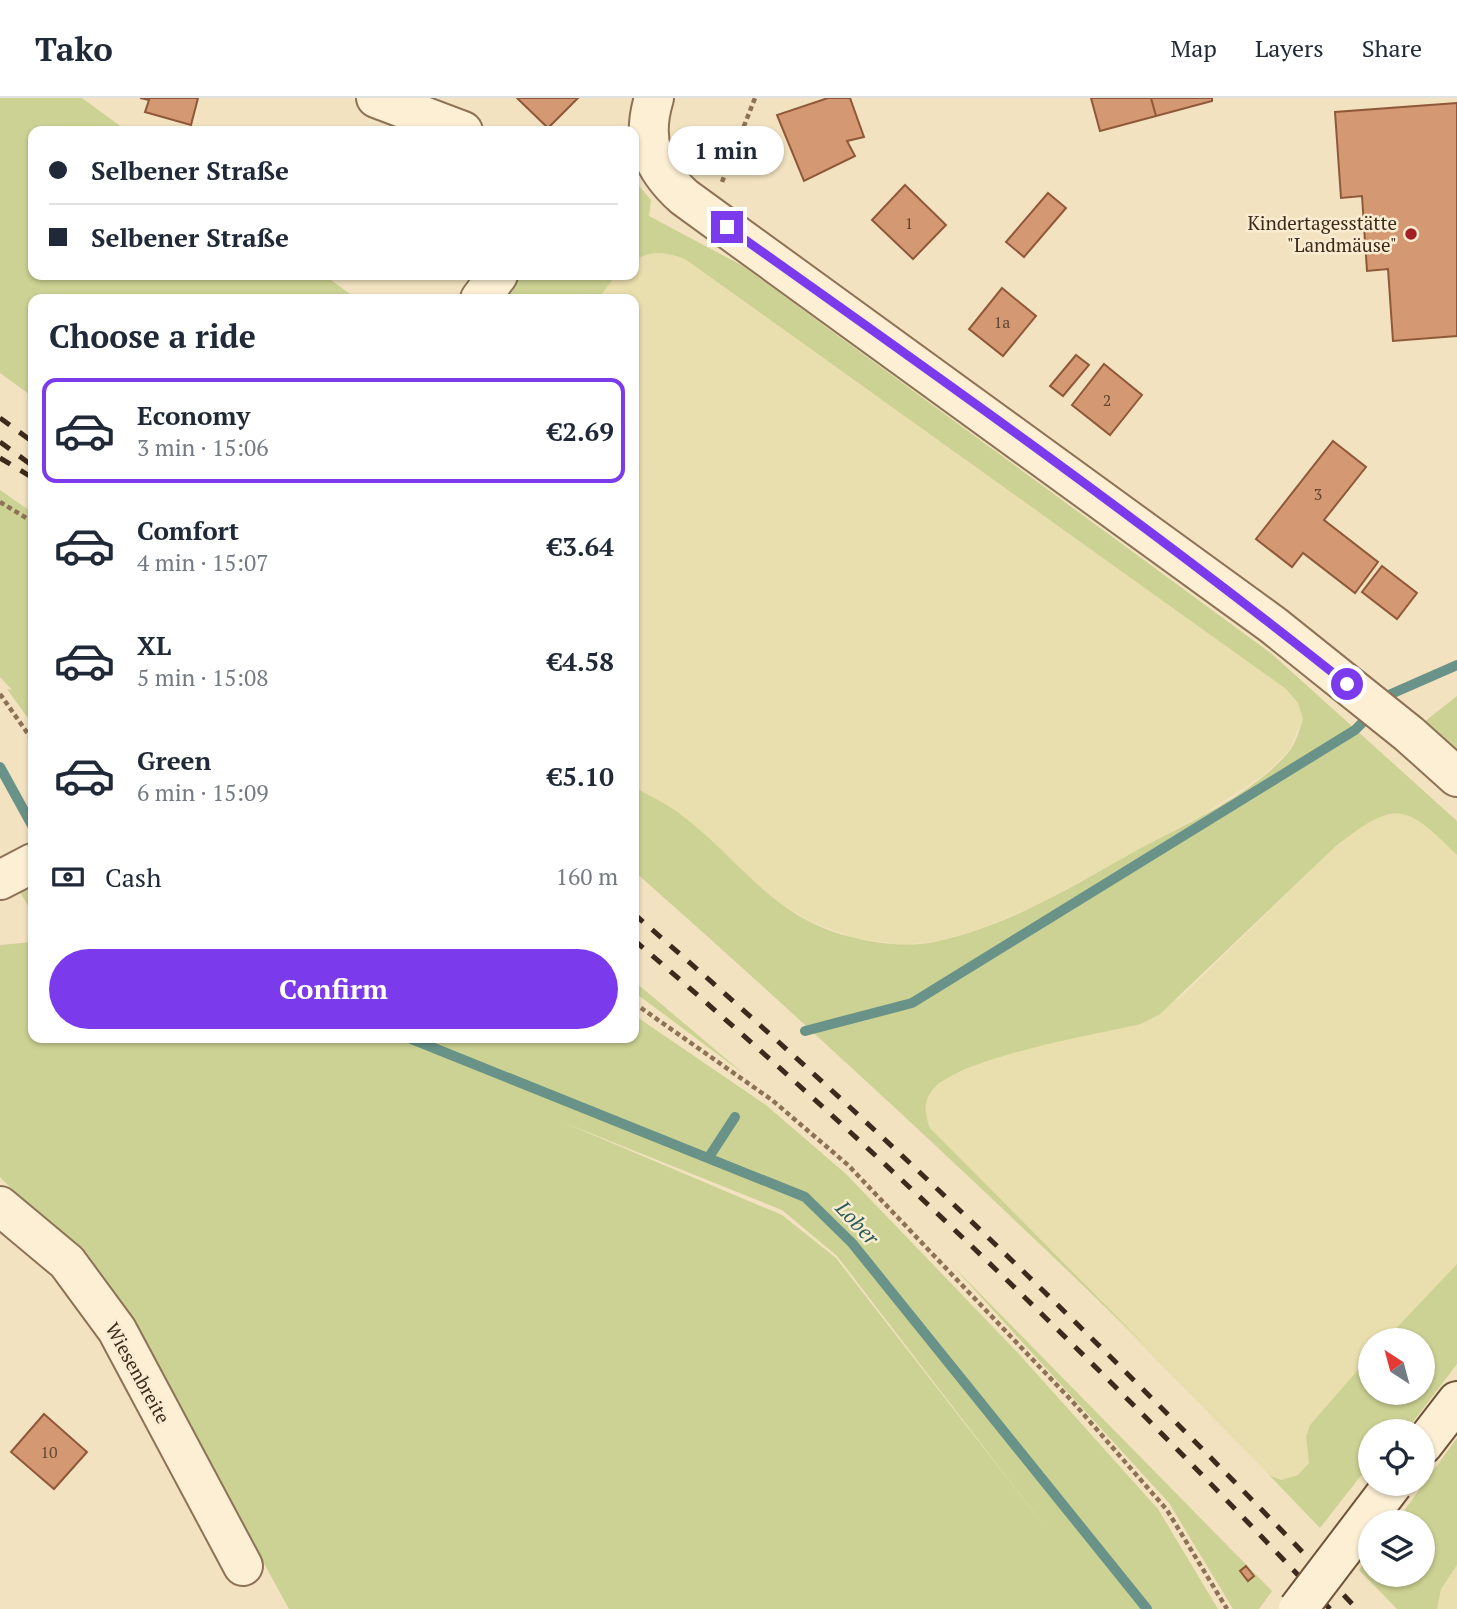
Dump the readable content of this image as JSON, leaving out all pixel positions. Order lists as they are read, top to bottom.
{
  "streets": {
    "street": ["Wiesenbreite"]
  },
  "water": ["Lober"],
  "places": ["Kindertagesstätte \"Landmäuse\""],
  "house_numbers": [
    "1",
    "1a",
    "2",
    "3",
    "10"
  ],
  "north": "top left",
  "page": {
    "header": "Tako",
    "nav": ["Map", "Layers", "Share"],
    "bubble": "1 min",
    "banner": ["Selbener Straße", "Selbener Straße"],
    "heading": "Choose a ride",
    "list": [
      {
        "name": "Economy",
        "note": "3 min · 15:06",
        "value": "€2.69"
      },
      {
        "name": "Comfort",
        "note": "4 min · 15:07",
        "value": "€3.64"
      },
      {
        "name": "XL",
        "note": "5 min · 15:08",
        "value": "€4.58"
      },
      {
        "name": "Green",
        "note": "6 min · 15:09",
        "value": "€5.10"
      }
    ],
    "pay": ["Cash", "160 m"],
    "buttons": "Confirm"
  }
}
